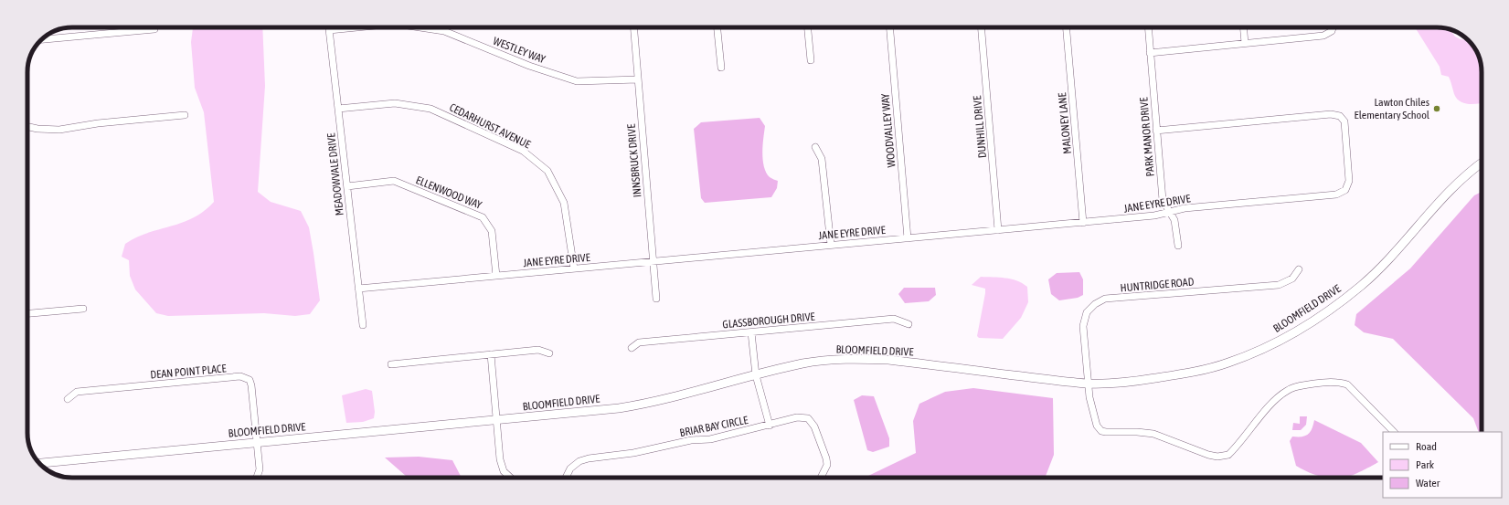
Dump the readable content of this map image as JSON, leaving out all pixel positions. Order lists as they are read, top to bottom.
{
  "streets": {
    "street": [
      "WESTLEY WAY",
      "MALONEY LANE",
      "CEDARHURST AVENUE",
      "DUNHILL DRIVE",
      "WOODVALLEY WAY",
      "PARK MANOR DRIVE",
      "INNSBRUCK DRIVE",
      "MEADOWVALE DRIVE",
      "ELLENWOOD WAY",
      "JANE EYRE DRIVE",
      "HUNTRIDGE ROAD",
      "BLOOMFIELD DRIVE",
      "GLASSBOROUGH DRIVE",
      "DEAN POINT PLACE",
      "BRIAR BAY CIRCLE"
    ]
  },
  "crossings": [
    ["WESTLEY WAY", "INNSBRUCK DRIVE"],
    ["WESTLEY WAY", "MEADOWVALE DRIVE"],
    ["MALONEY LANE", "JANE EYRE DRIVE"],
    ["CEDARHURST AVENUE", "MEADOWVALE DRIVE"],
    ["CEDARHURST AVENUE", "JANE EYRE DRIVE"],
    ["DUNHILL DRIVE", "JANE EYRE DRIVE"],
    ["WOODVALLEY WAY", "JANE EYRE DRIVE"],
    ["PARK MANOR DRIVE", "JANE EYRE DRIVE"],
    ["INNSBRUCK DRIVE", "JANE EYRE DRIVE"],
    ["MEADOWVALE DRIVE", "ELLENWOOD WAY"],
    ["MEADOWVALE DRIVE", "JANE EYRE DRIVE"],
    ["ELLENWOOD WAY", "JANE EYRE DRIVE"],
    ["HUNTRIDGE ROAD", "BLOOMFIELD DRIVE"],
    ["BLOOMFIELD DRIVE", "DEAN POINT PLACE"]
  ],
  "places": ["Lawton Chiles Elementary School"],
  "legend": ["Road", "Park", "Water"]
}
